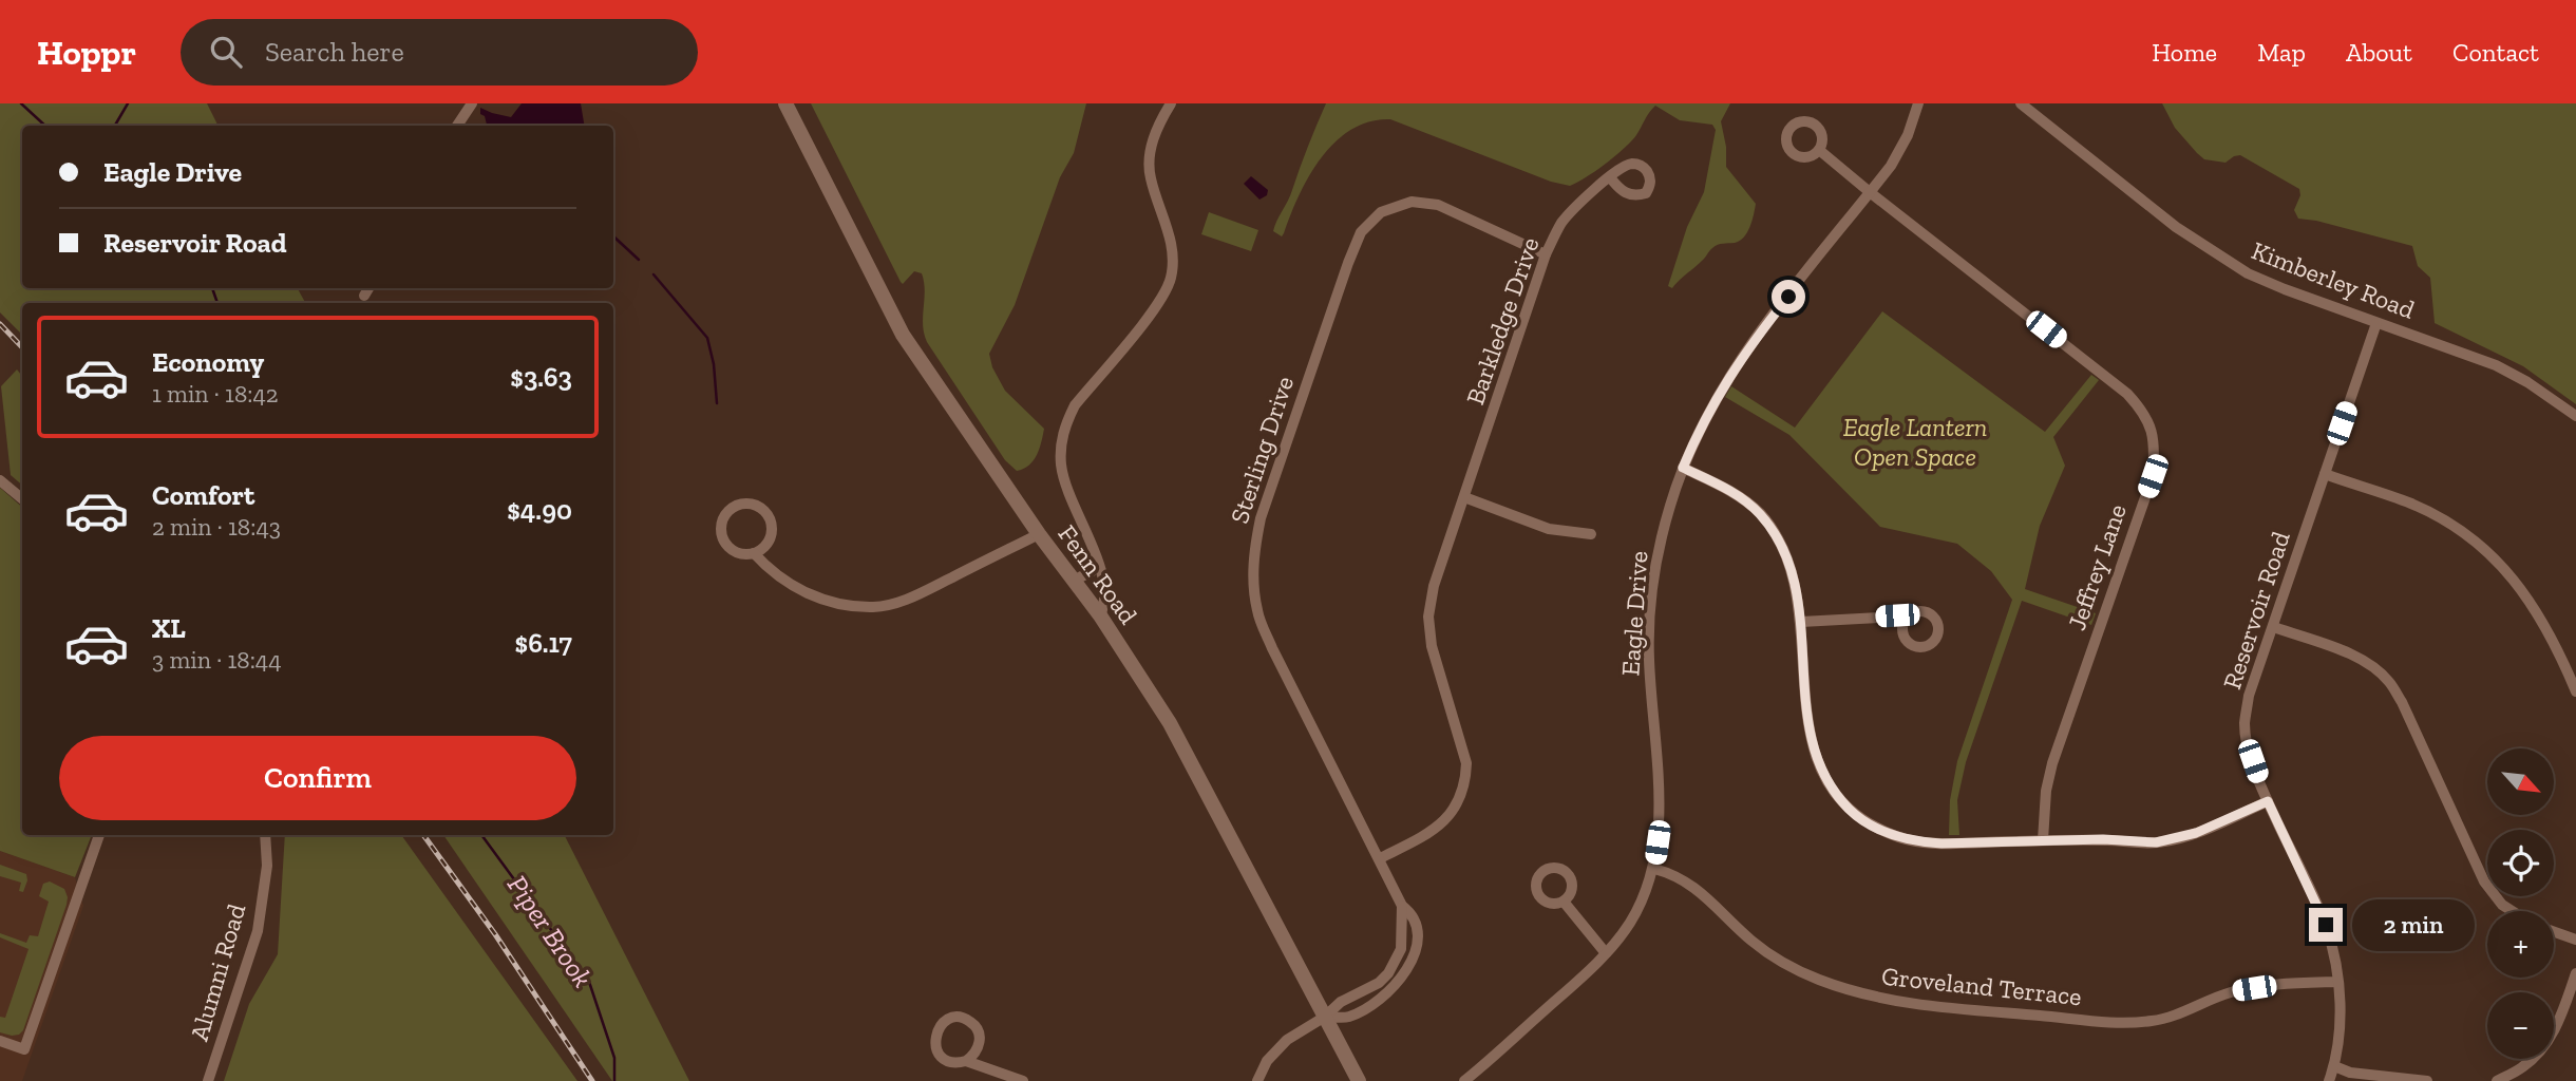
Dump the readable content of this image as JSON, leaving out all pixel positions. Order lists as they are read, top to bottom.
{
  "streets": {
    "street": [
      "Kimberley Road",
      "Barkledge Drive",
      "Sterling Drive",
      "Jeffrey Lane",
      "Fenn Road",
      "Reservoir Road",
      "Eagle Drive",
      "Alumni Road",
      "Groveland Terrace"
    ]
  },
  "crossings": [
    ["Kimberley Road", "Reservoir Road"],
    ["Barkledge Drive", "Sterling Drive"],
    ["Sterling Drive", "Fenn Road"],
    ["Jeffrey Lane", "Eagle Drive"],
    ["Reservoir Road", "Groveland Terrace"],
    ["Eagle Drive", "Groveland Terrace"]
  ],
  "water": ["Piper Brook"],
  "parks": ["Eagle Lantern Open Space"],
  "north": "bottom right",
  "page": {
    "header": "Hoppr",
    "search": "Search here",
    "nav": [
      "Home",
      "Map",
      "About",
      "Contact"
    ],
    "banner": ["Eagle Drive", "Reservoir Road"],
    "list": [
      {
        "name": "Economy",
        "note": "1 min · 18:42",
        "value": "$3.63"
      },
      {
        "name": "Comfort",
        "note": "2 min · 18:43",
        "value": "$4.90"
      },
      {
        "name": "XL",
        "note": "3 min · 18:44",
        "value": "$6.17"
      }
    ],
    "buttons": "Confirm",
    "map_buttons": ["+", "−"],
    "bubble": "2 min"
  }
}
